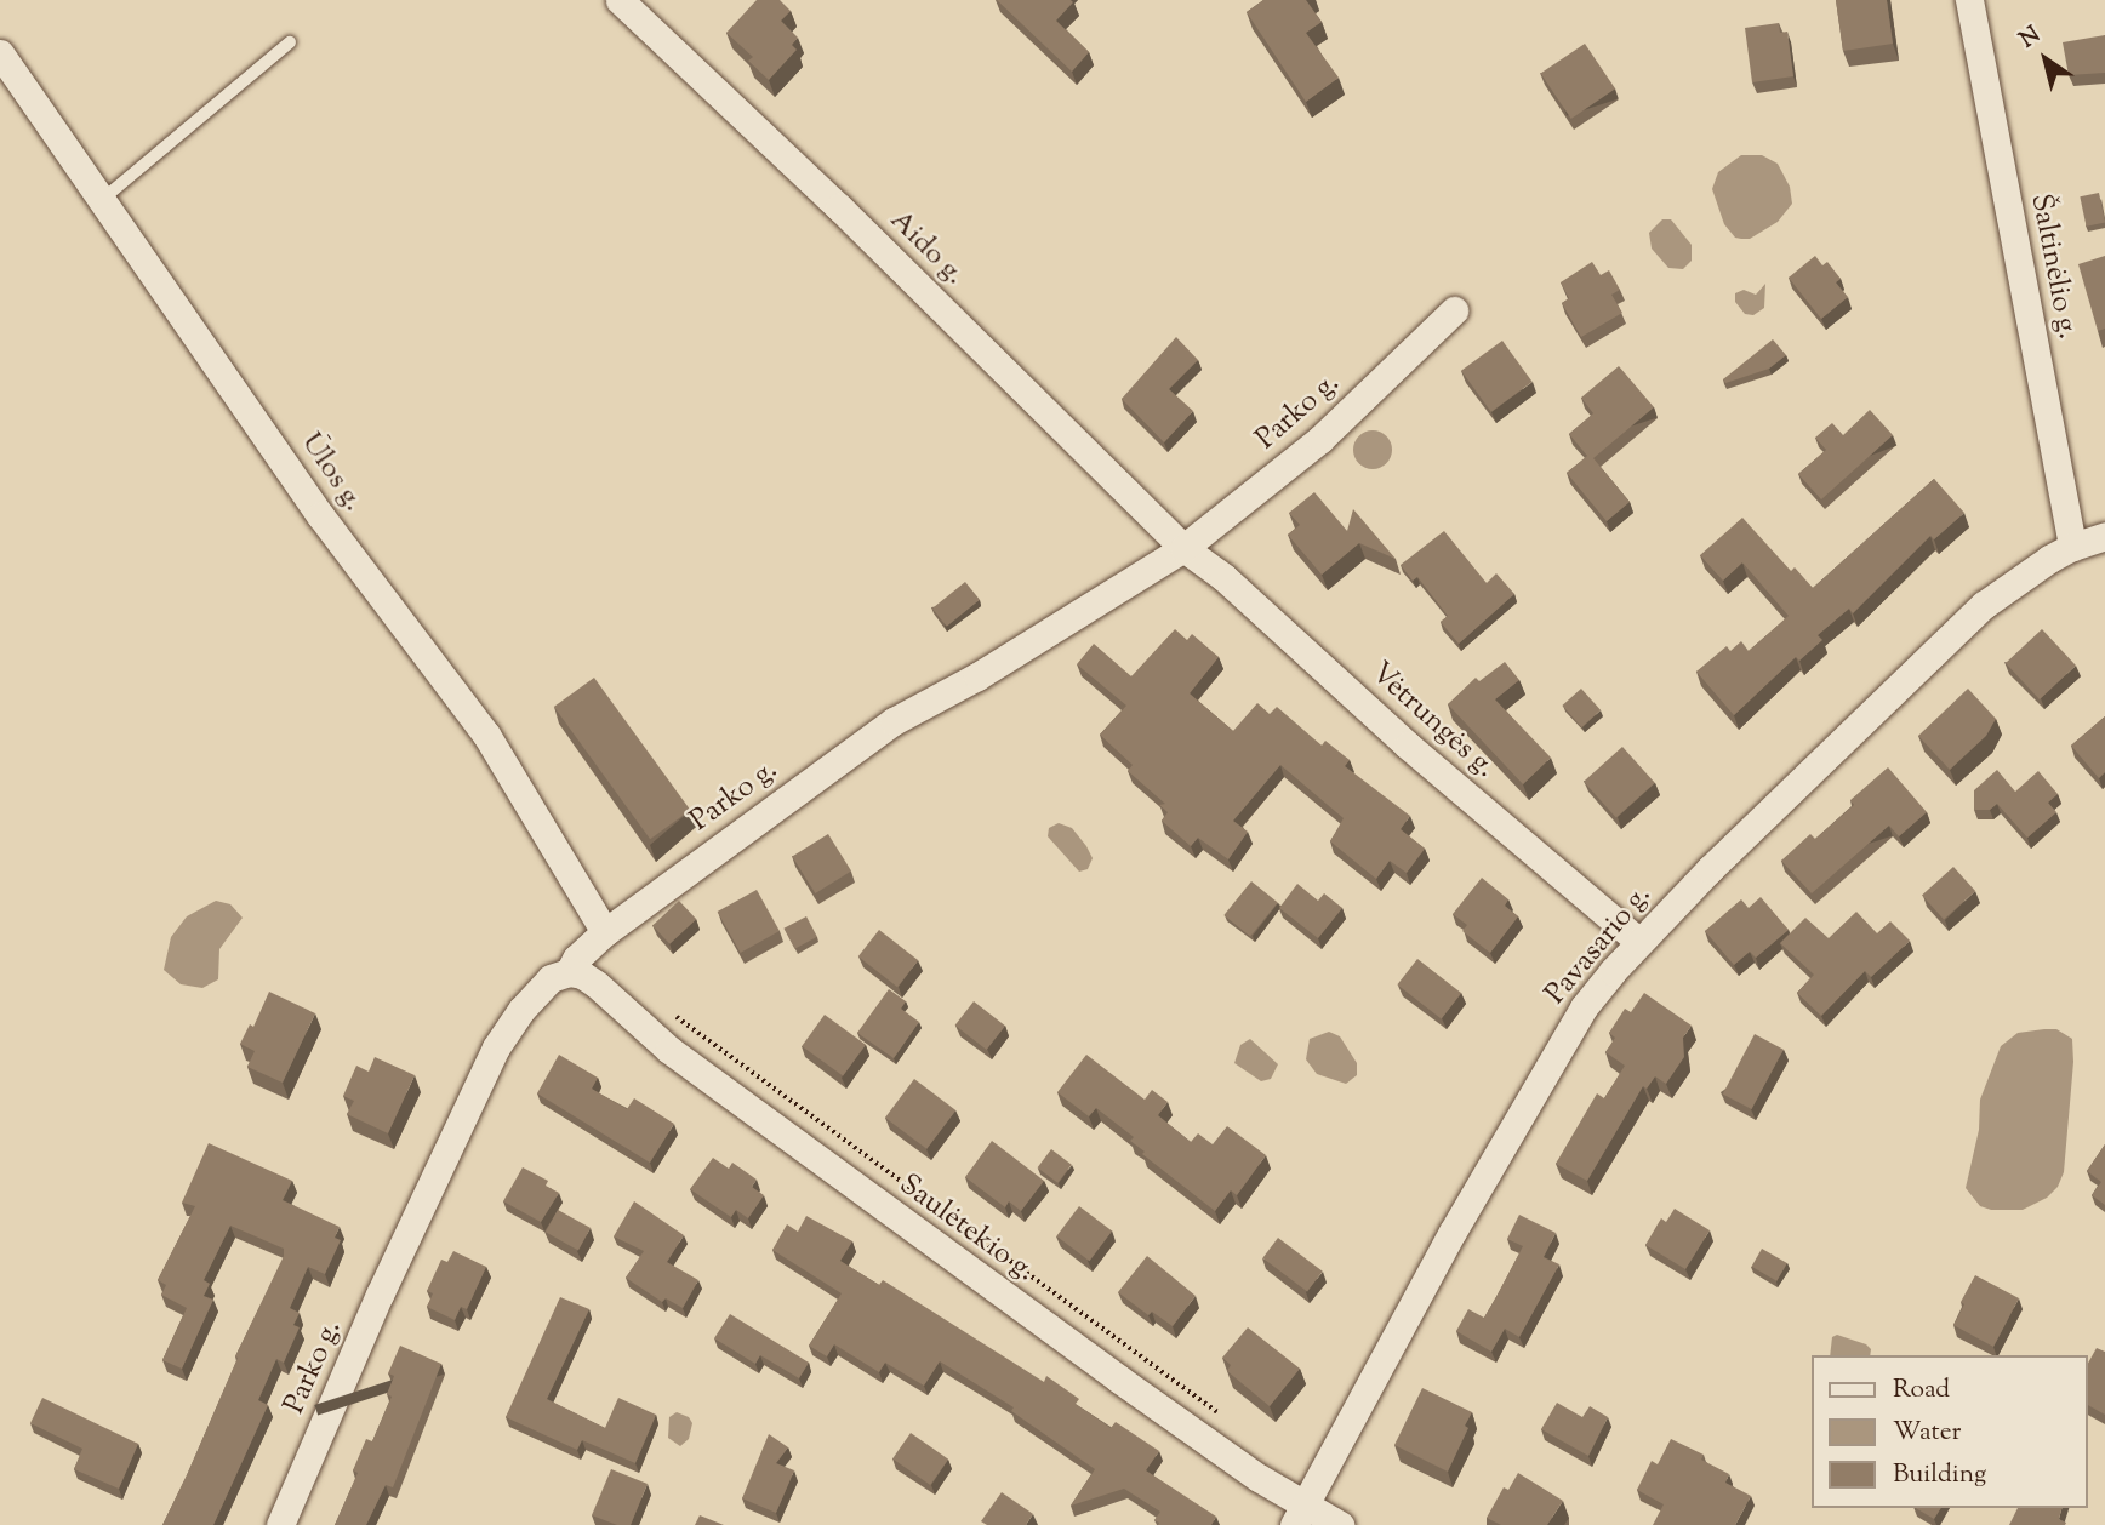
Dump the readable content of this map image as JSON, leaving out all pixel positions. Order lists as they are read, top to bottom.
{
  "streets": {
    "street": [
      "Aido g.",
      "Šaltinėlio g.",
      "Parko g.",
      "Ūlos g.",
      "Vėtrungės g.",
      "Pavasario g.",
      "Saulėtekio g."
    ]
  },
  "crossings": [
    ["Aido g.", "Parko g."],
    ["Aido g.", "Vėtrungės g."],
    ["Šaltinėlio g.", "Pavasario g."],
    ["Parko g.", "Ūlos g."],
    ["Parko g.", "Vėtrungės g."],
    ["Parko g.", "Saulėtekio g."],
    ["Vėtrungės g.", "Pavasario g."],
    ["Pavasario g.", "Saulėtekio g."]
  ],
  "legend": ["Road", "Water", "Building"],
  "north": "top left"
}
